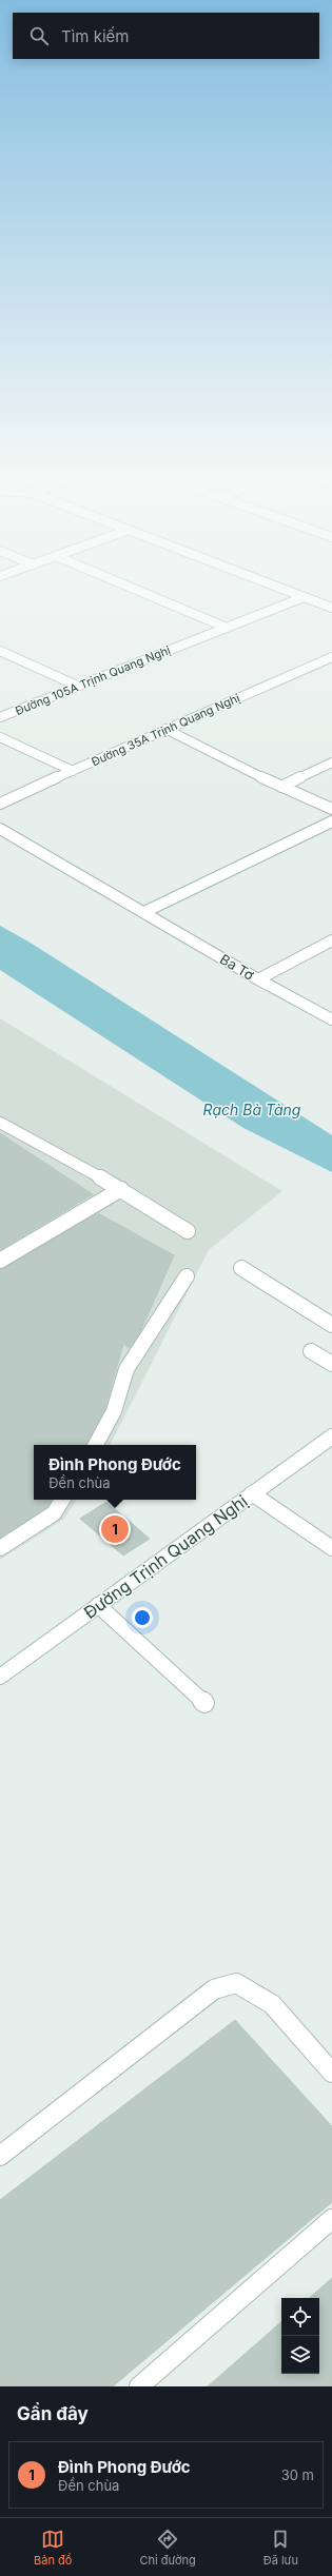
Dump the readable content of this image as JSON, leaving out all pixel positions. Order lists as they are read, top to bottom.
{
  "streets": {
    "street": [
      "Đường 105A Trịnh Quang Nghị",
      "Đường 35A Trịnh Quang Nghị",
      "Ba Tơ",
      "Đường Trịnh Quang Nghị"
    ]
  },
  "water": ["Rạch Bà Tàng"],
  "page": {
    "search": "Tìm kiếm",
    "popup": ["Đình Phong Đước", "Đền chùa"],
    "pins": "1",
    "heading": "Gần đây",
    "list": [
      {
        "mark": "1",
        "name": "Đình Phong Đước",
        "note": "Đền chùa",
        "value": "30 m"
      }
    ],
    "nav": ["Bản đồ", "Chỉ đường", "Đã lưu"]
  }
}
